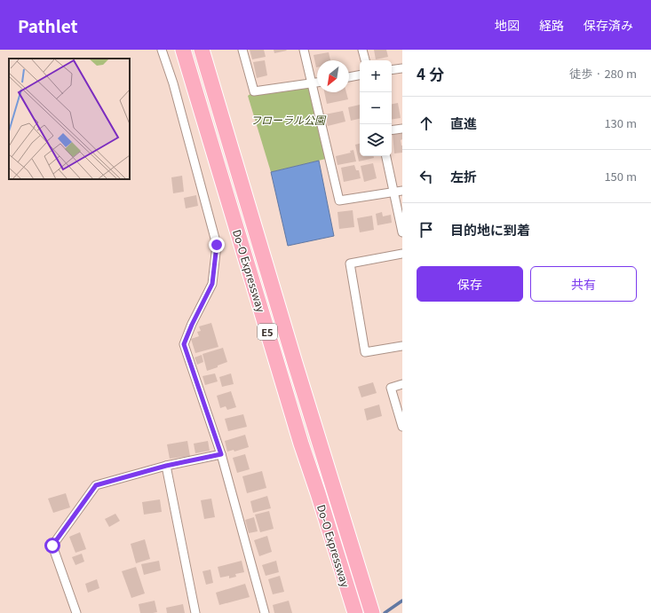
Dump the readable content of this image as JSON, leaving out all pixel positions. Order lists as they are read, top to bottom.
{
  "streets": {
    "highway": ["Do-O Expressway", "E5"]
  },
  "parks": ["フローラル公園"],
  "north": "bottom left",
  "page": {
    "header": "Pathlet",
    "nav": ["地図", "経路", "保存済み"],
    "heading": ["4 分", "徒歩 · 280 m"],
    "map_buttons": ["+", "−"],
    "list": [
      ["直進", "130 m"],
      ["左折", "150 m"],
      "目的地に到着"
    ],
    "buttons": ["保存", "共有"]
  }
}
